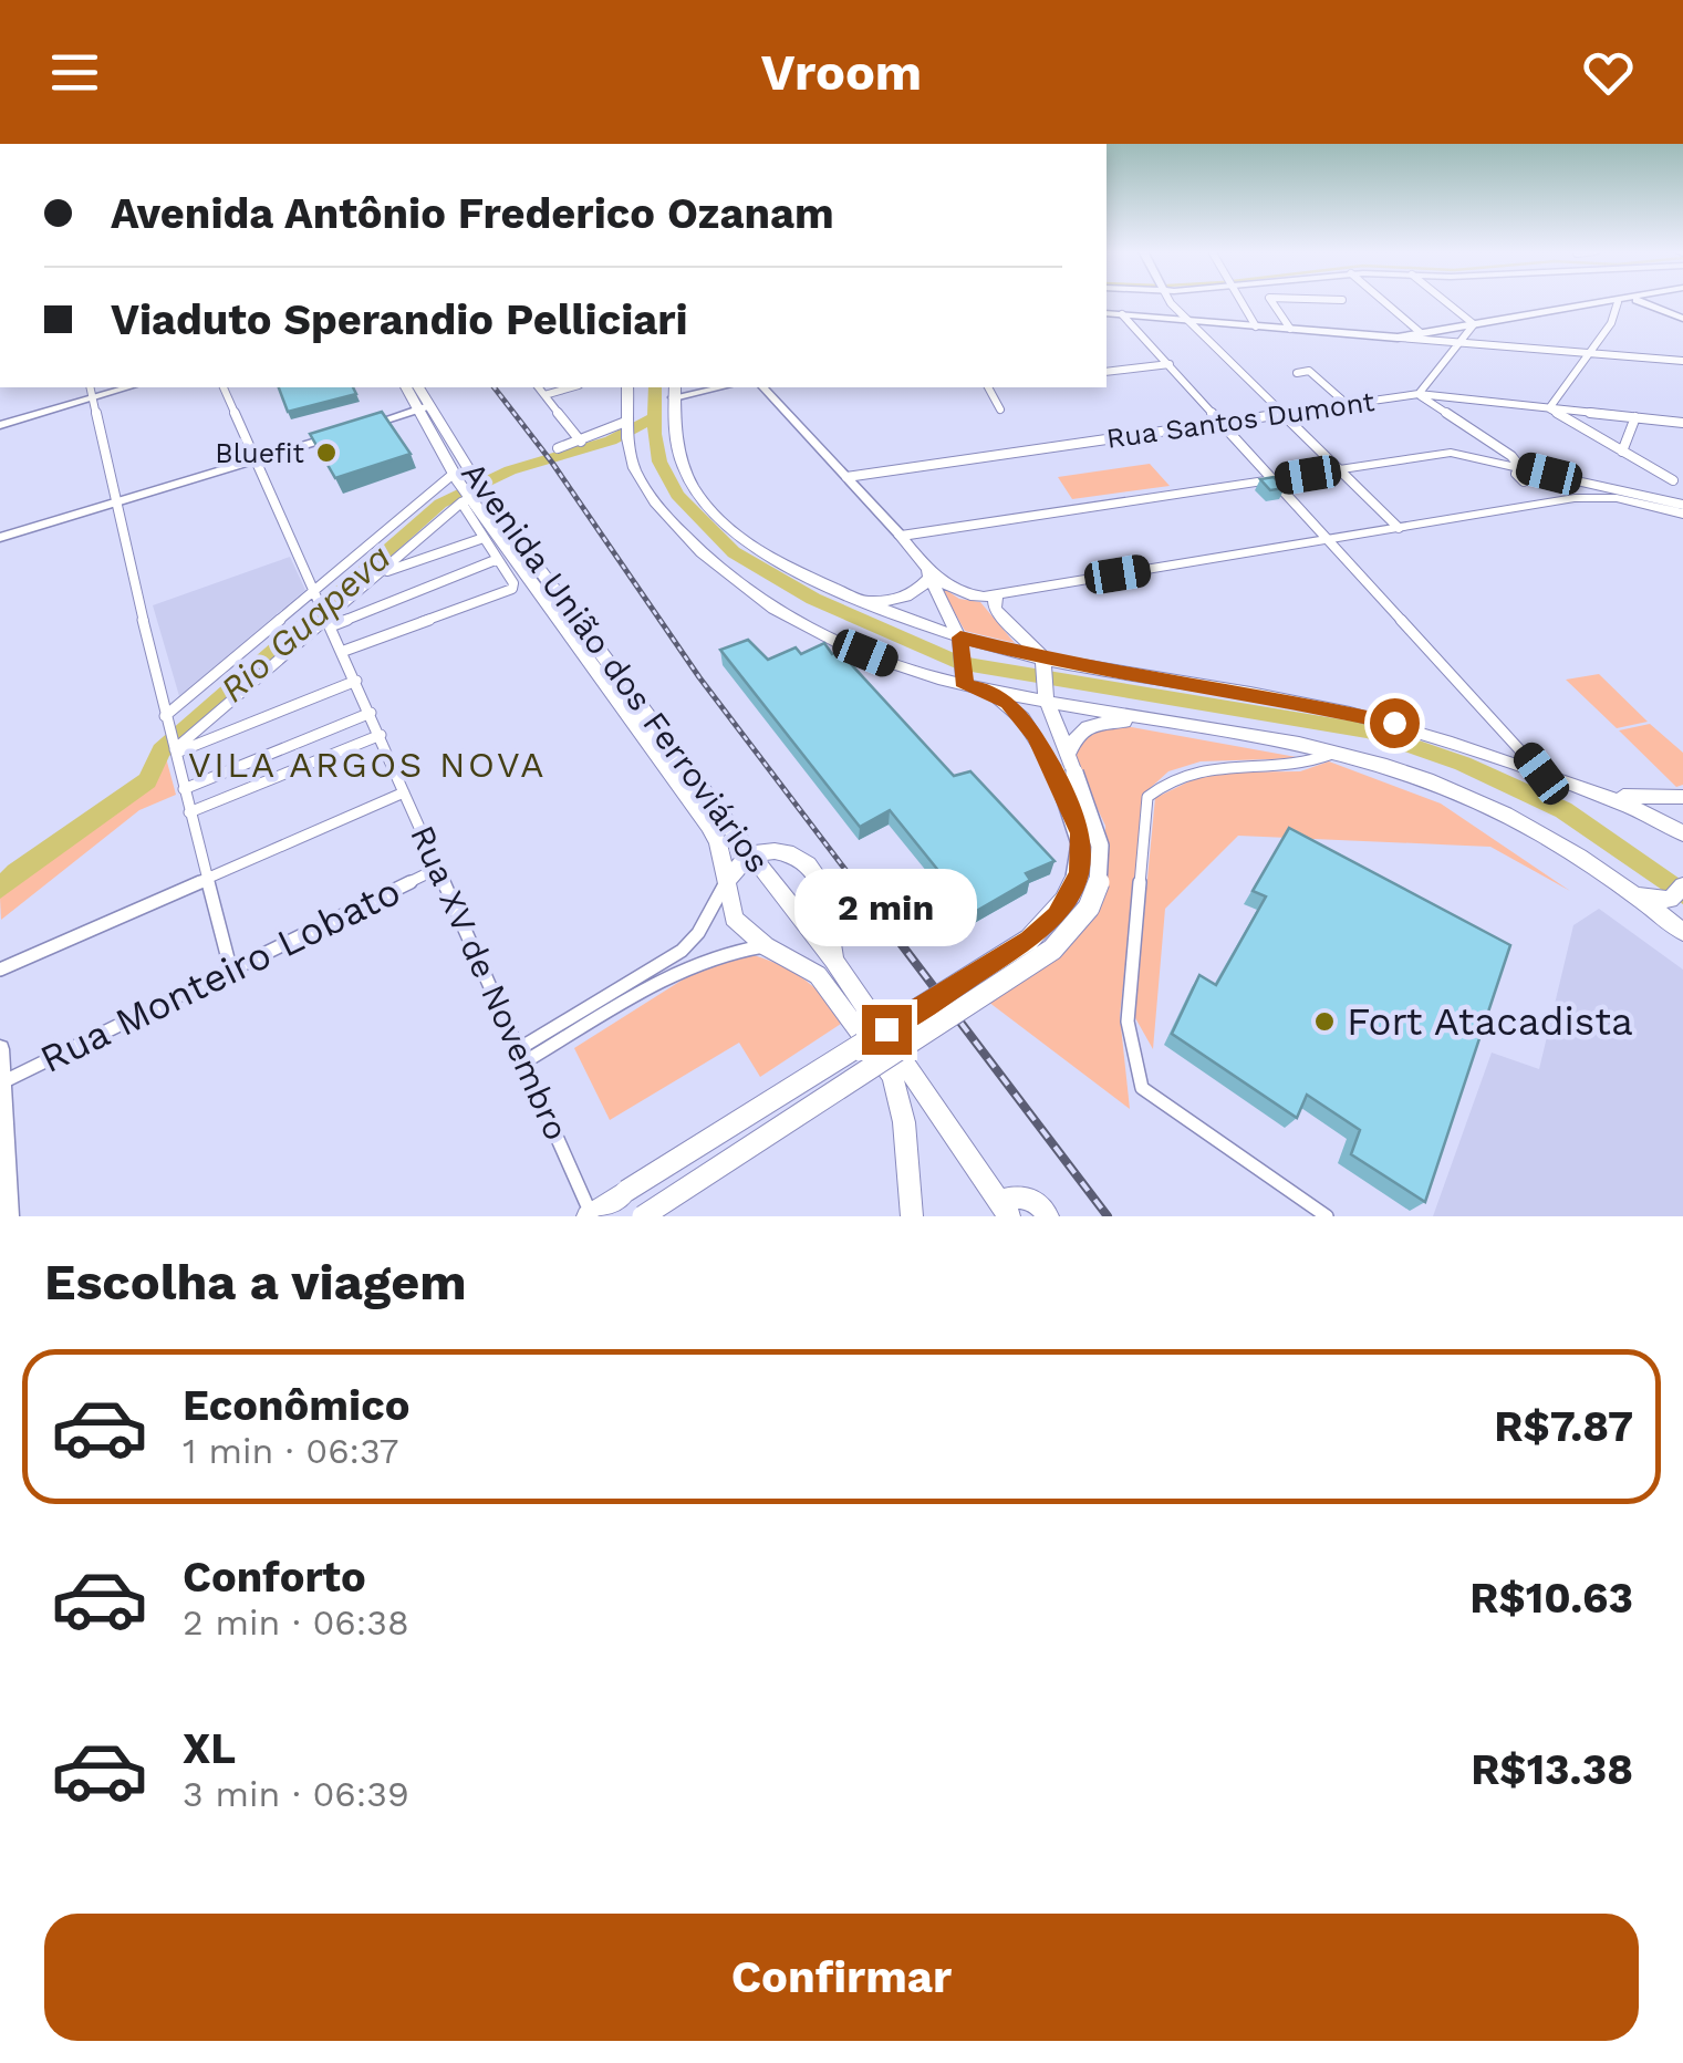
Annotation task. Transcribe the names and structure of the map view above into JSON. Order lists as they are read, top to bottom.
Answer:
{
  "streets": {
    "main road": ["Avenida União dos Ferroviários"],
    "street": ["Rua Santos Dumont", "Rua Monteiro Lobato", "Rua XV de Novembro"]
  },
  "crossings": [
    ["Rua Monteiro Lobato", "Rua XV de Novembro"]
  ],
  "districts": ["VILA ARGOS NOVA"],
  "water": ["Rio Guapeva"],
  "places": ["Bluefit", "Fort Atacadista"],
  "page": {
    "header": "Vroom",
    "banner": ["Avenida Antônio Frederico Ozanam", "Viaduto Sperandio Pelliciari"],
    "bubble": "2 min",
    "heading": "Escolha a viagem",
    "list": [
      {
        "name": "Econômico",
        "note": "1 min · 06:37",
        "value": "R$7.87"
      },
      {
        "name": "Conforto",
        "note": "2 min · 06:38",
        "value": "R$10.63"
      },
      {
        "name": "XL",
        "note": "3 min · 06:39",
        "value": "R$13.38"
      }
    ],
    "buttons": "Confirmar"
  }
}
